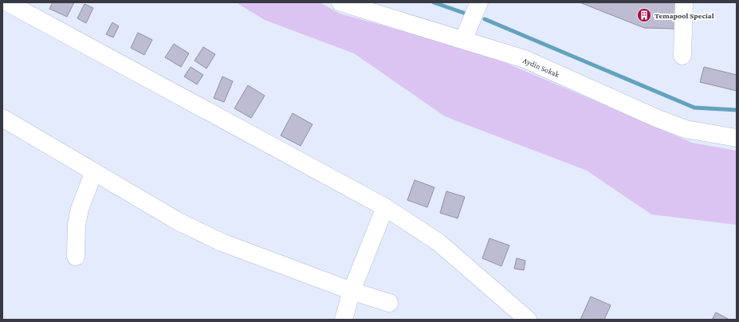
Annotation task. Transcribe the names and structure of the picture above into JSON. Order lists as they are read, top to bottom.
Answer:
{
  "streets": {
    "street": ["Aydin Sokak"]
  },
  "places": {
    "building": ["Temapool Special"]
  }
}
